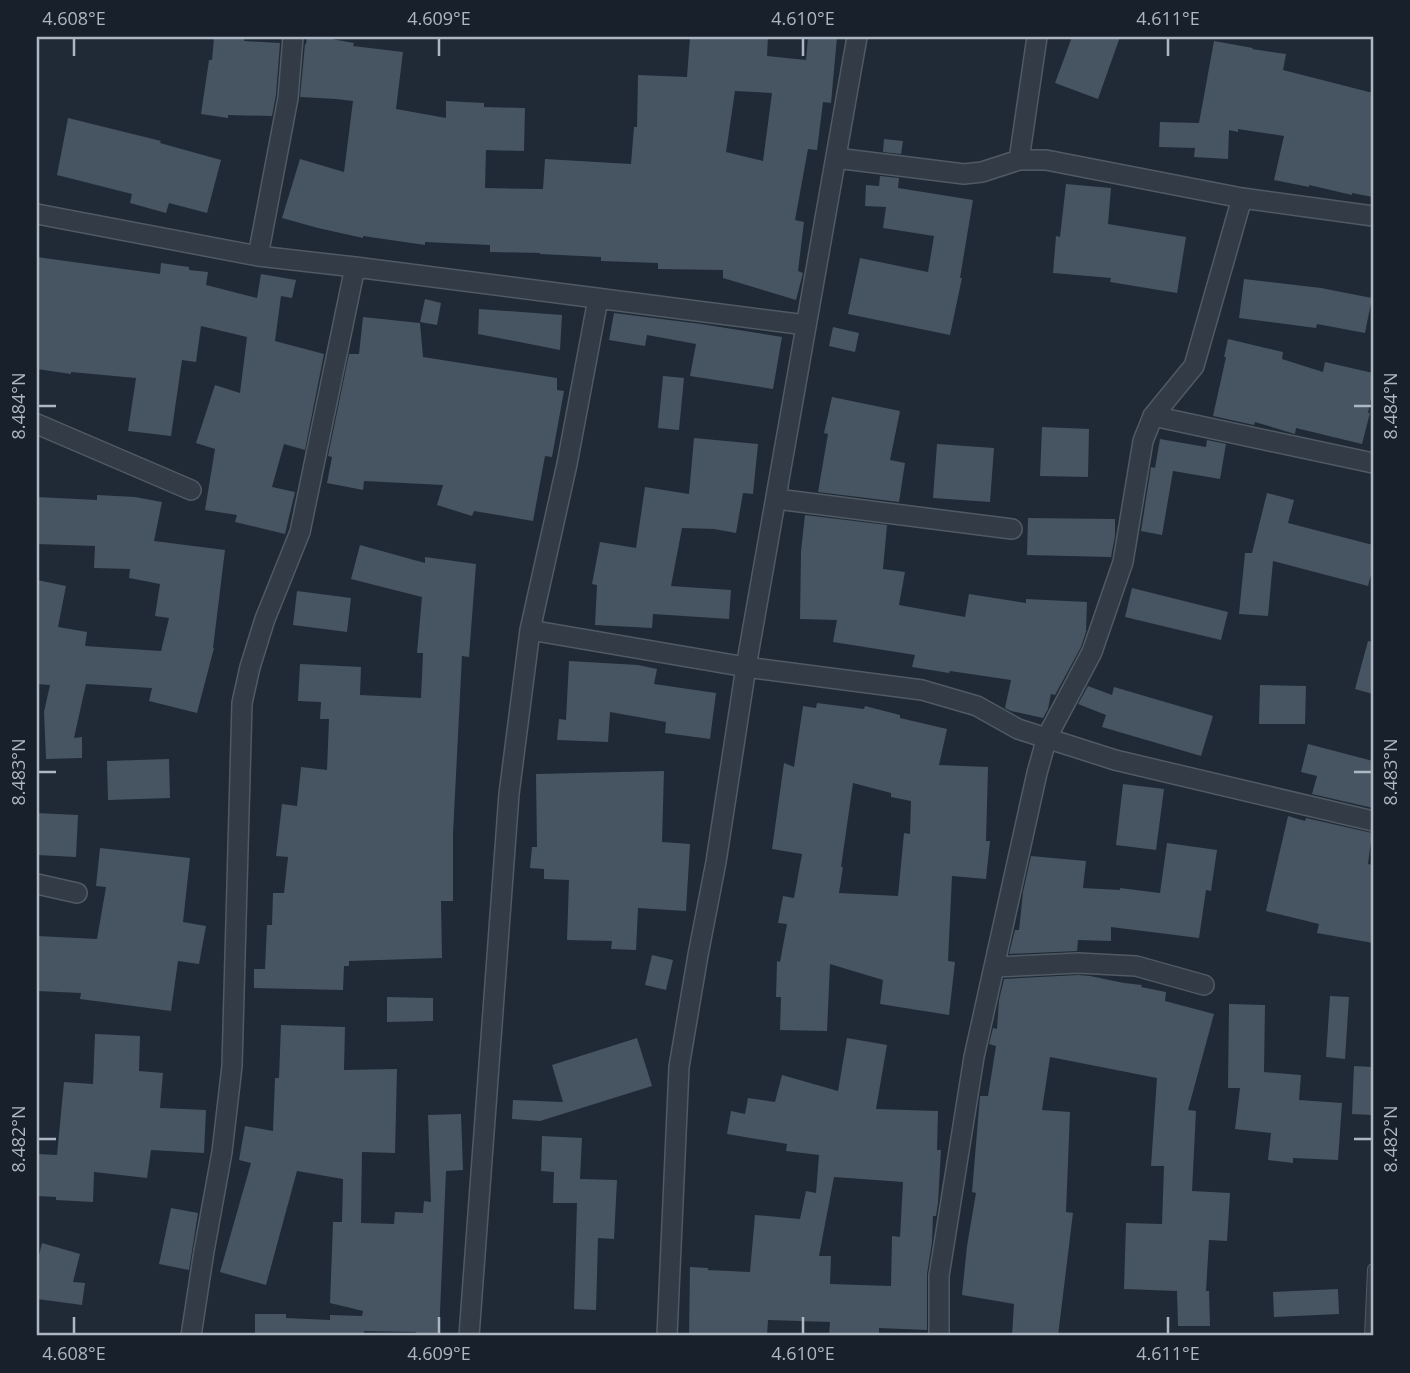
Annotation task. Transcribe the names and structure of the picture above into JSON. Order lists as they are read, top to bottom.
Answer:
{
  "coordinates": [
    "4.608°E",
    "4.609°E",
    "4.610°E",
    "4.611°E",
    "8.484°N",
    "8.483°N",
    "8.482°N"
  ]
}
